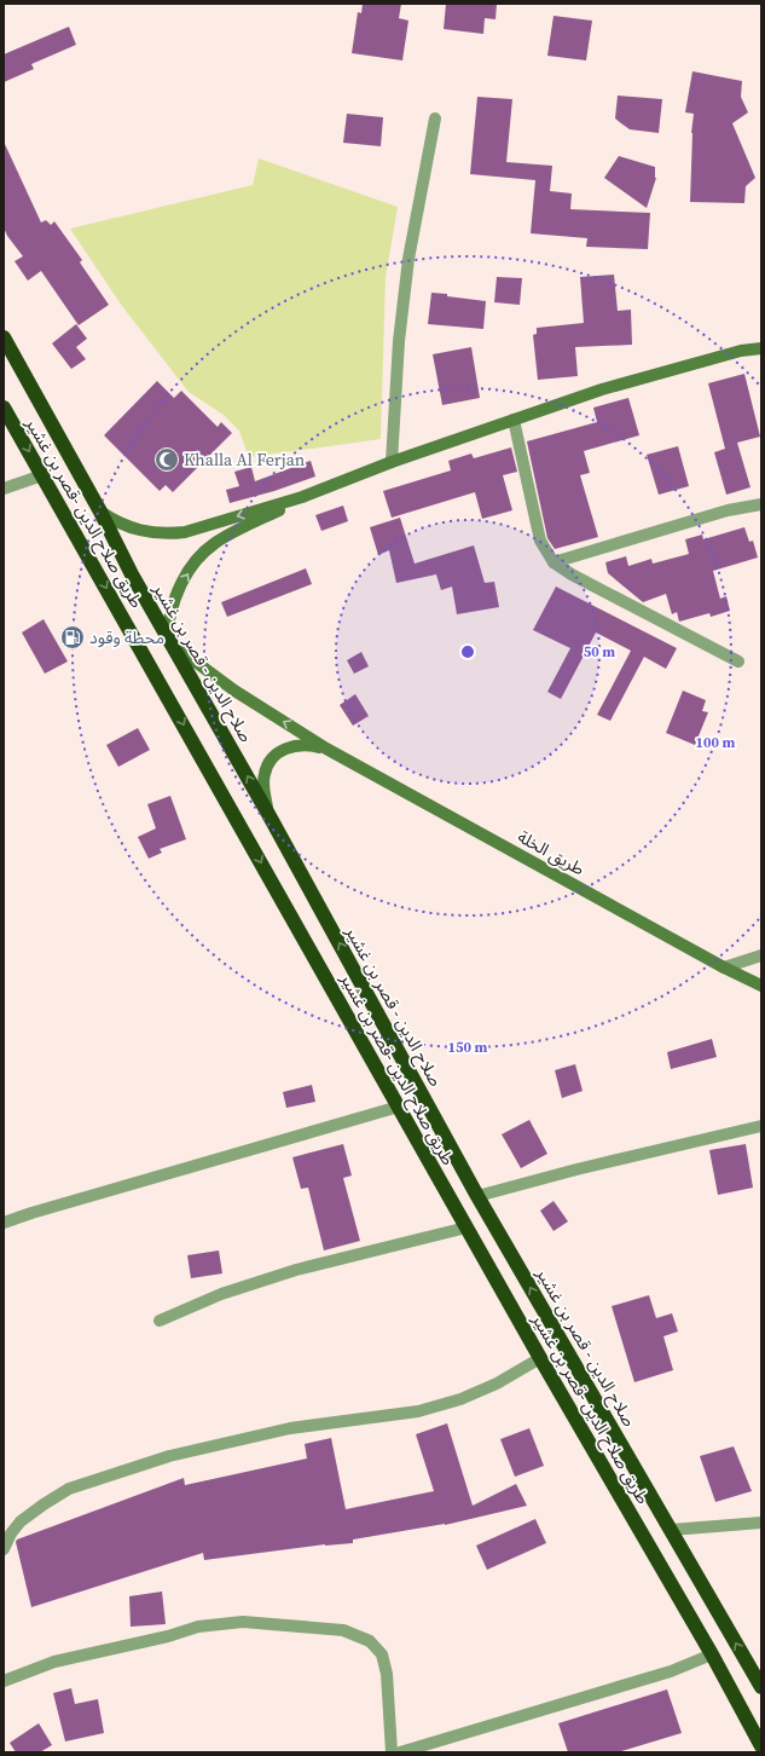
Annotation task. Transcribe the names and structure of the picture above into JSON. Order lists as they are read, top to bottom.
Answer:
{
  "streets": {
    "highway": ["طريق صلاح الدين -قصر بن غشير", "صلاح الدين - قصر بن غشير"],
    "street": ["طريق الخلة"]
  },
  "crossings": [
    ["صلاح الدين - قصر بن غشير", "طريق الخلة"]
  ],
  "one_way": ["طريق صلاح الدين -قصر بن غشير", "صلاح الدين - قصر بن غشير"],
  "places": {
    "mosque": ["Khalla Al Ferjan"],
    "fuel station": ["محطة وقود"]
  },
  "rings": ["50 m", "100 m", "150 m"]
}
